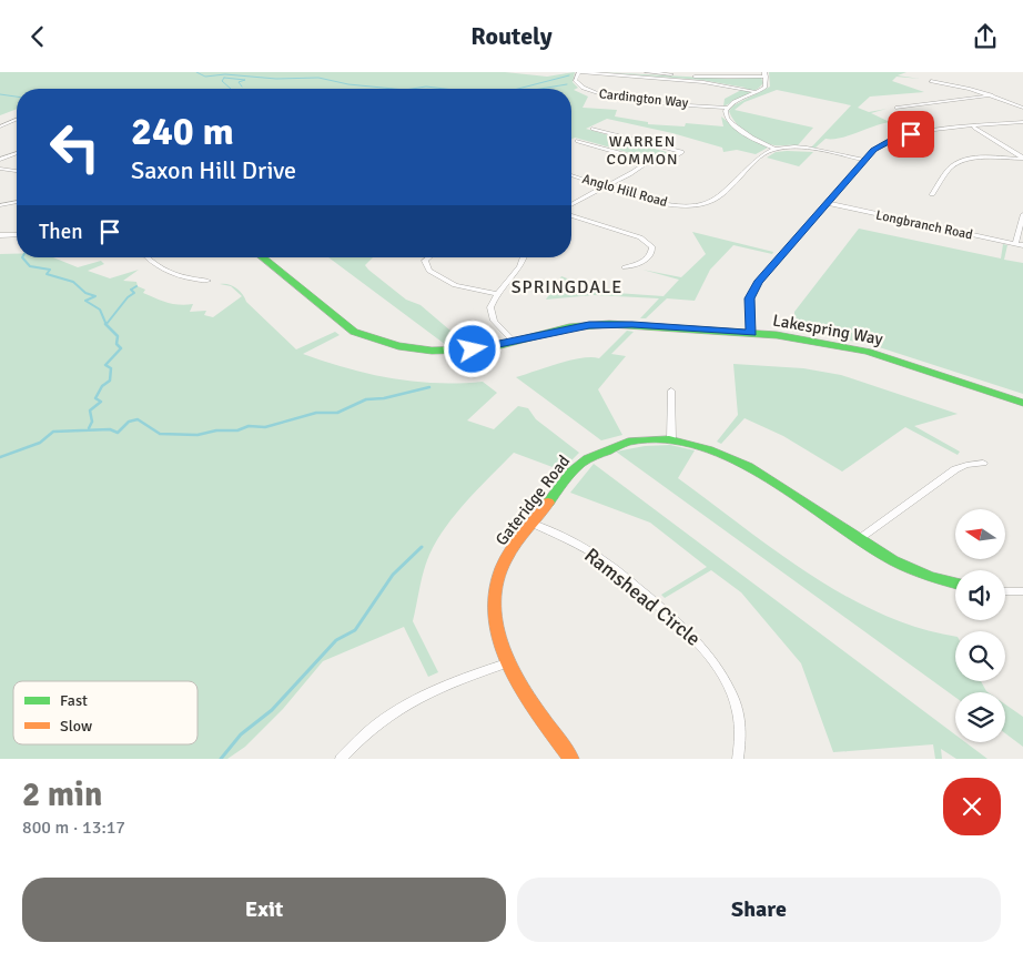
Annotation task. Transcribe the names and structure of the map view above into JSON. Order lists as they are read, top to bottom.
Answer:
{
  "streets": {
    "street": [
      "Cardington Way",
      "Anglo Hill Road",
      "Longbranch Road",
      "Lakespring Way",
      "Gateridge Road",
      "Ramshead Circle"
    ]
  },
  "crossings": [
    ["Gateridge Road", "Ramshead Circle"]
  ],
  "districts": ["WARREN COMMON", "SPRINGDALE"],
  "legend": ["Fast", "Slow"],
  "north": "left",
  "page": {
    "header": "Routely",
    "turn": ["240 m", "Saxon Hill Drive"],
    "then": "Then",
    "heading": ["2 min", "800 m · 13:17"],
    "buttons": ["Exit", "Share"]
  }
}
